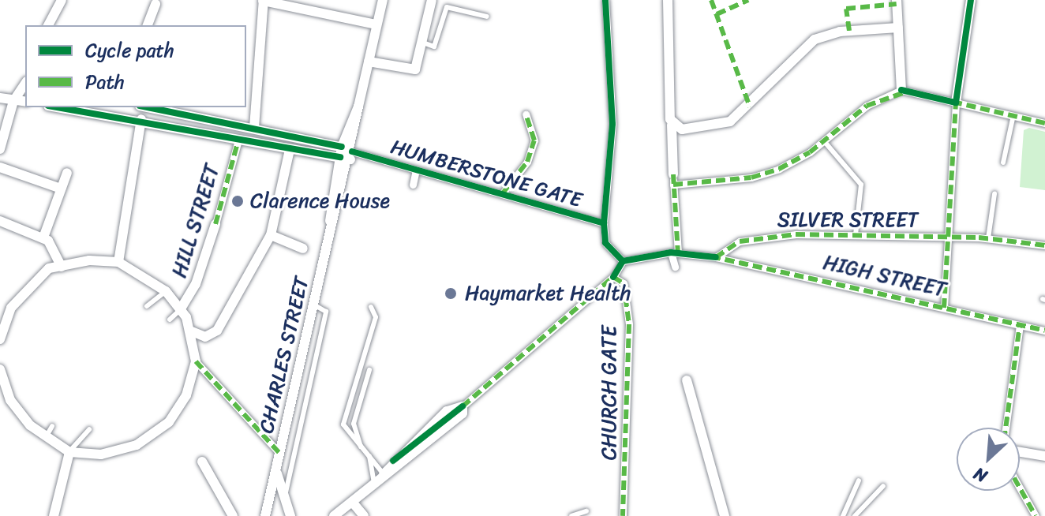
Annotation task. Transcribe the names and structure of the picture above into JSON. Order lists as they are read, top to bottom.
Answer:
{
  "streets": {
    "street": [
      "HUMBERSTONE GATE",
      "SILVER STREET",
      "HILL STREET",
      "HIGH STREET",
      "CHARLES STREET",
      "CHURCH GATE"
    ]
  },
  "crossings": [
    ["HUMBERSTONE GATE", "HILL STREET"],
    ["HUMBERSTONE GATE", "HIGH STREET"],
    ["HUMBERSTONE GATE", "CHARLES STREET"],
    ["SILVER STREET", "HIGH STREET"]
  ],
  "places": ["Clarence House", "Haymarket Health"],
  "legend": ["Cycle path", "Path"],
  "north": "bottom left"
}
